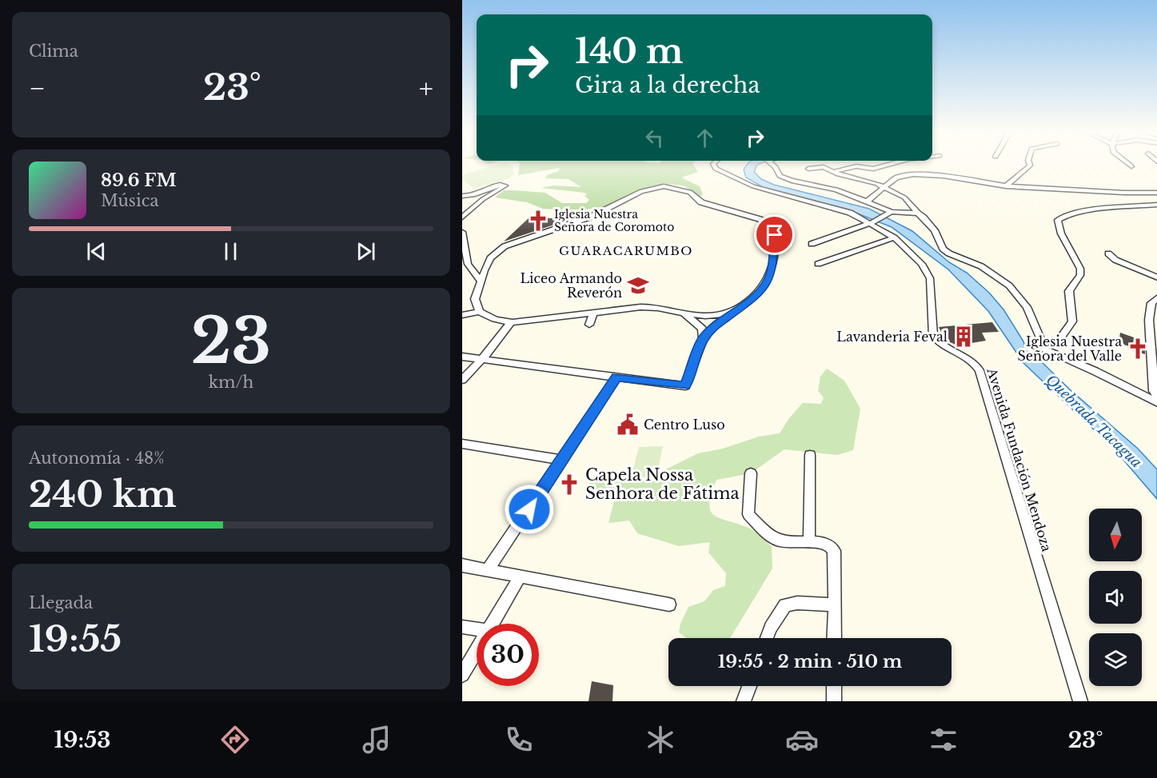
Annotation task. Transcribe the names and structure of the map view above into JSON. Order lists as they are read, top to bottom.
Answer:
{
  "streets": {
    "street": ["Avenida Fundación Mendoza"]
  },
  "districts": ["GUARACARUMBO"],
  "water": ["Quebrada Tacagua"],
  "places": {
    "church": ["Iglesia Nuestra Señora de Coromoto", "Iglesia Nuestra Señora del Valle", "Capela Nossa Senhora de Fátima"],
    "school or university": ["Liceo Armando Reverón"],
    "building": ["Lavanderia Feval"],
    "public building": ["Centro Luso"]
  },
  "north": "bottom",
  "page": {
    "tile": [
      "Clima",
      ["23", "km/h"],
      ["Autonomía · 48%", "240 km"],
      ["Llegada", "19:55"]
    ],
    "turn": ["140 m", "Gira a la derecha"],
    "heat": ["−", "23°", "+"],
    "song": ["89.6 FM", "Música"],
    "limit": "30",
    "trip": "19:55 · 2 min · 510 m",
    "tabs": ["19:53", "23°"]
  }
}
